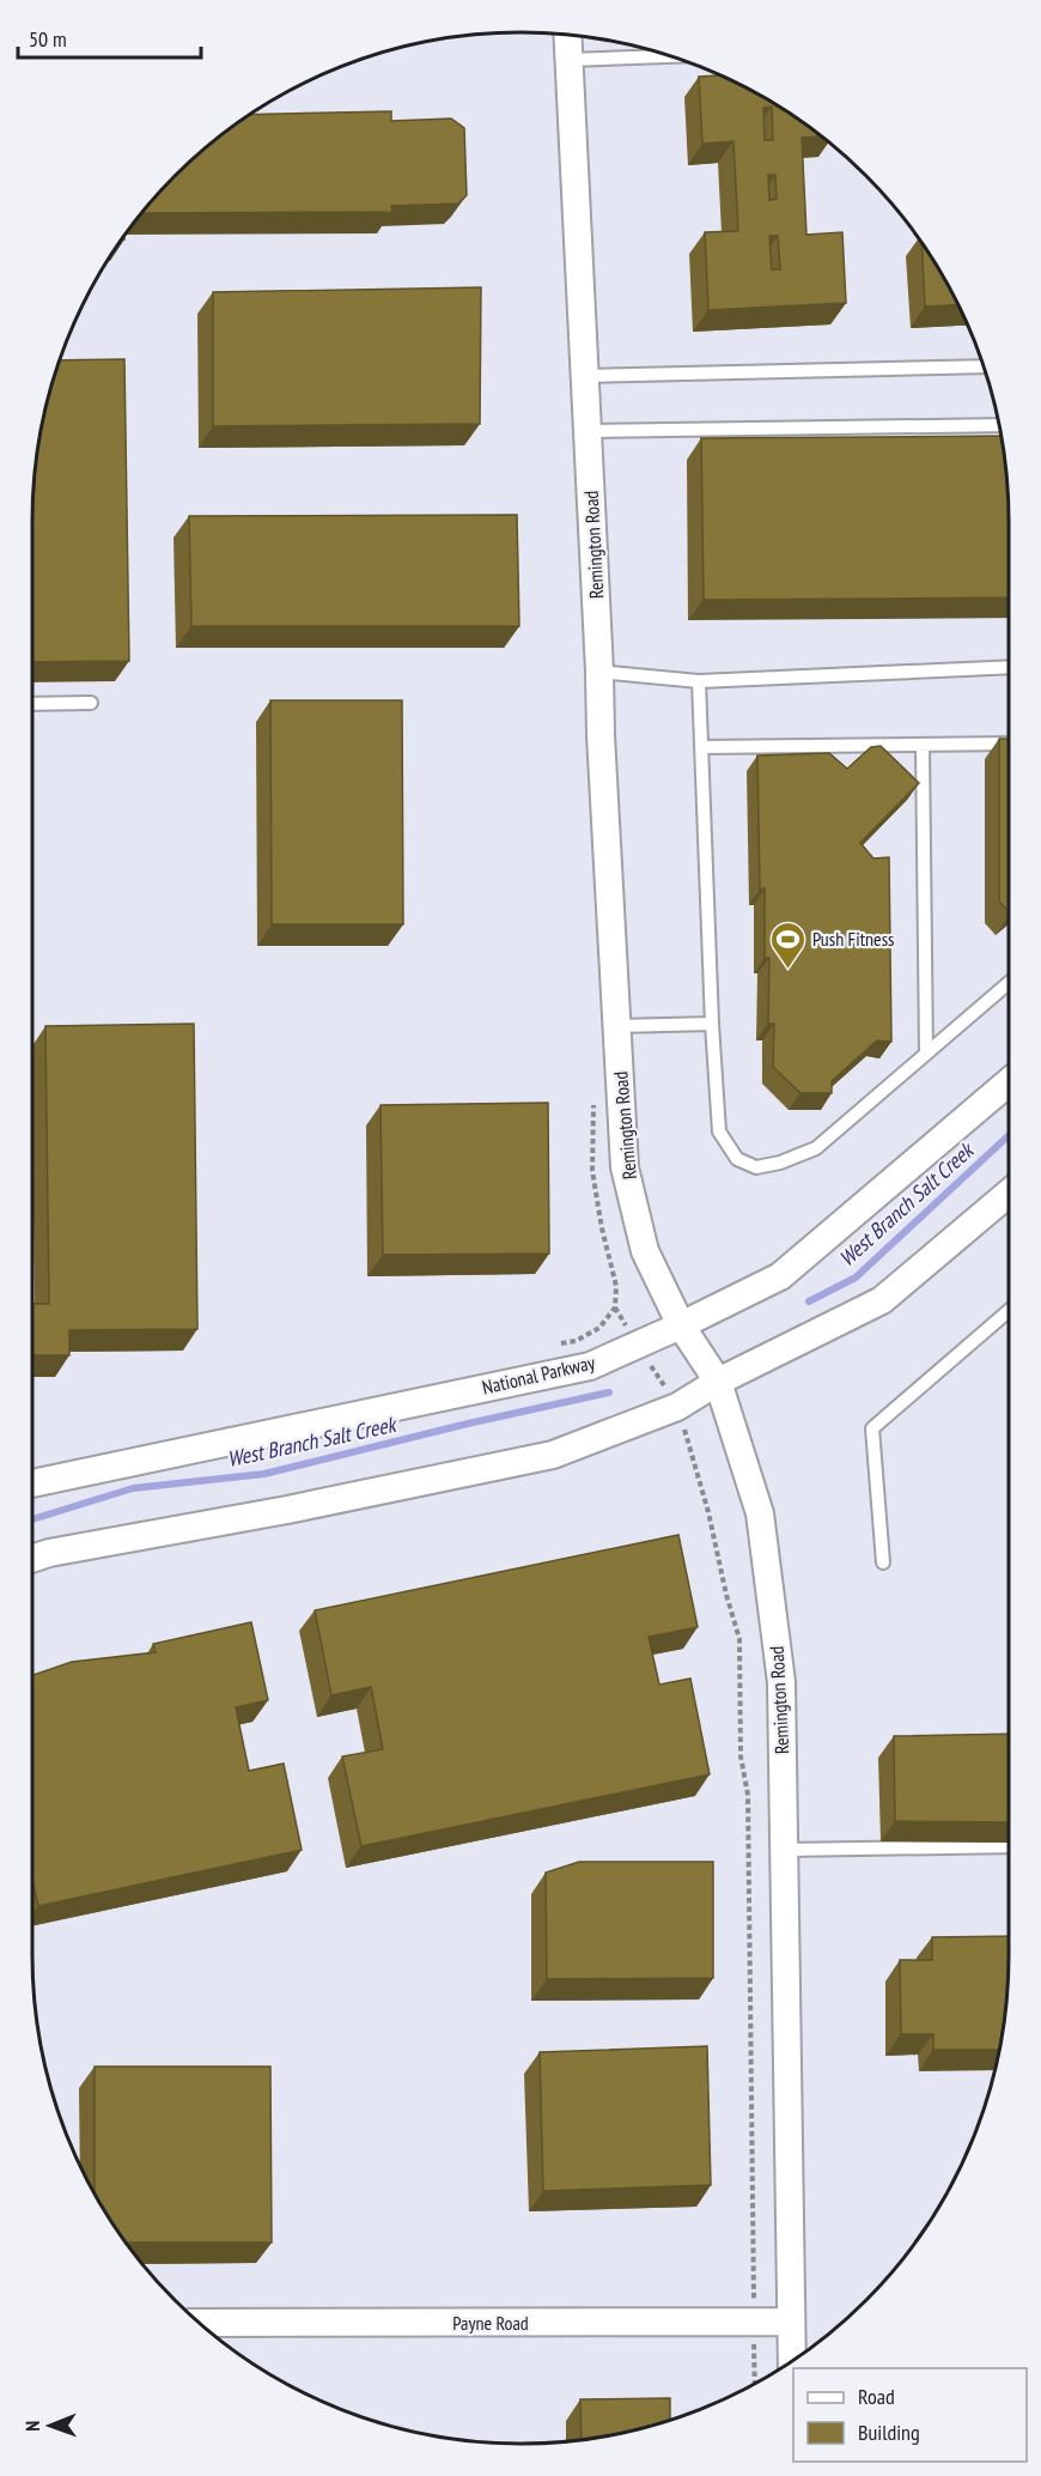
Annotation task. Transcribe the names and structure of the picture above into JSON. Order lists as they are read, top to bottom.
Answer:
{
  "streets": {
    "street": ["Remington Road", "National Parkway", "Payne Road"]
  },
  "crossings": [
    ["Remington Road", "National Parkway"],
    ["Remington Road", "Payne Road"]
  ],
  "water": ["West Branch Salt Creek"],
  "places": {
    "sports": ["Push Fitness"]
  },
  "legend": ["Road", "Building"],
  "scale_bar": "50 m",
  "north": "left"
}
